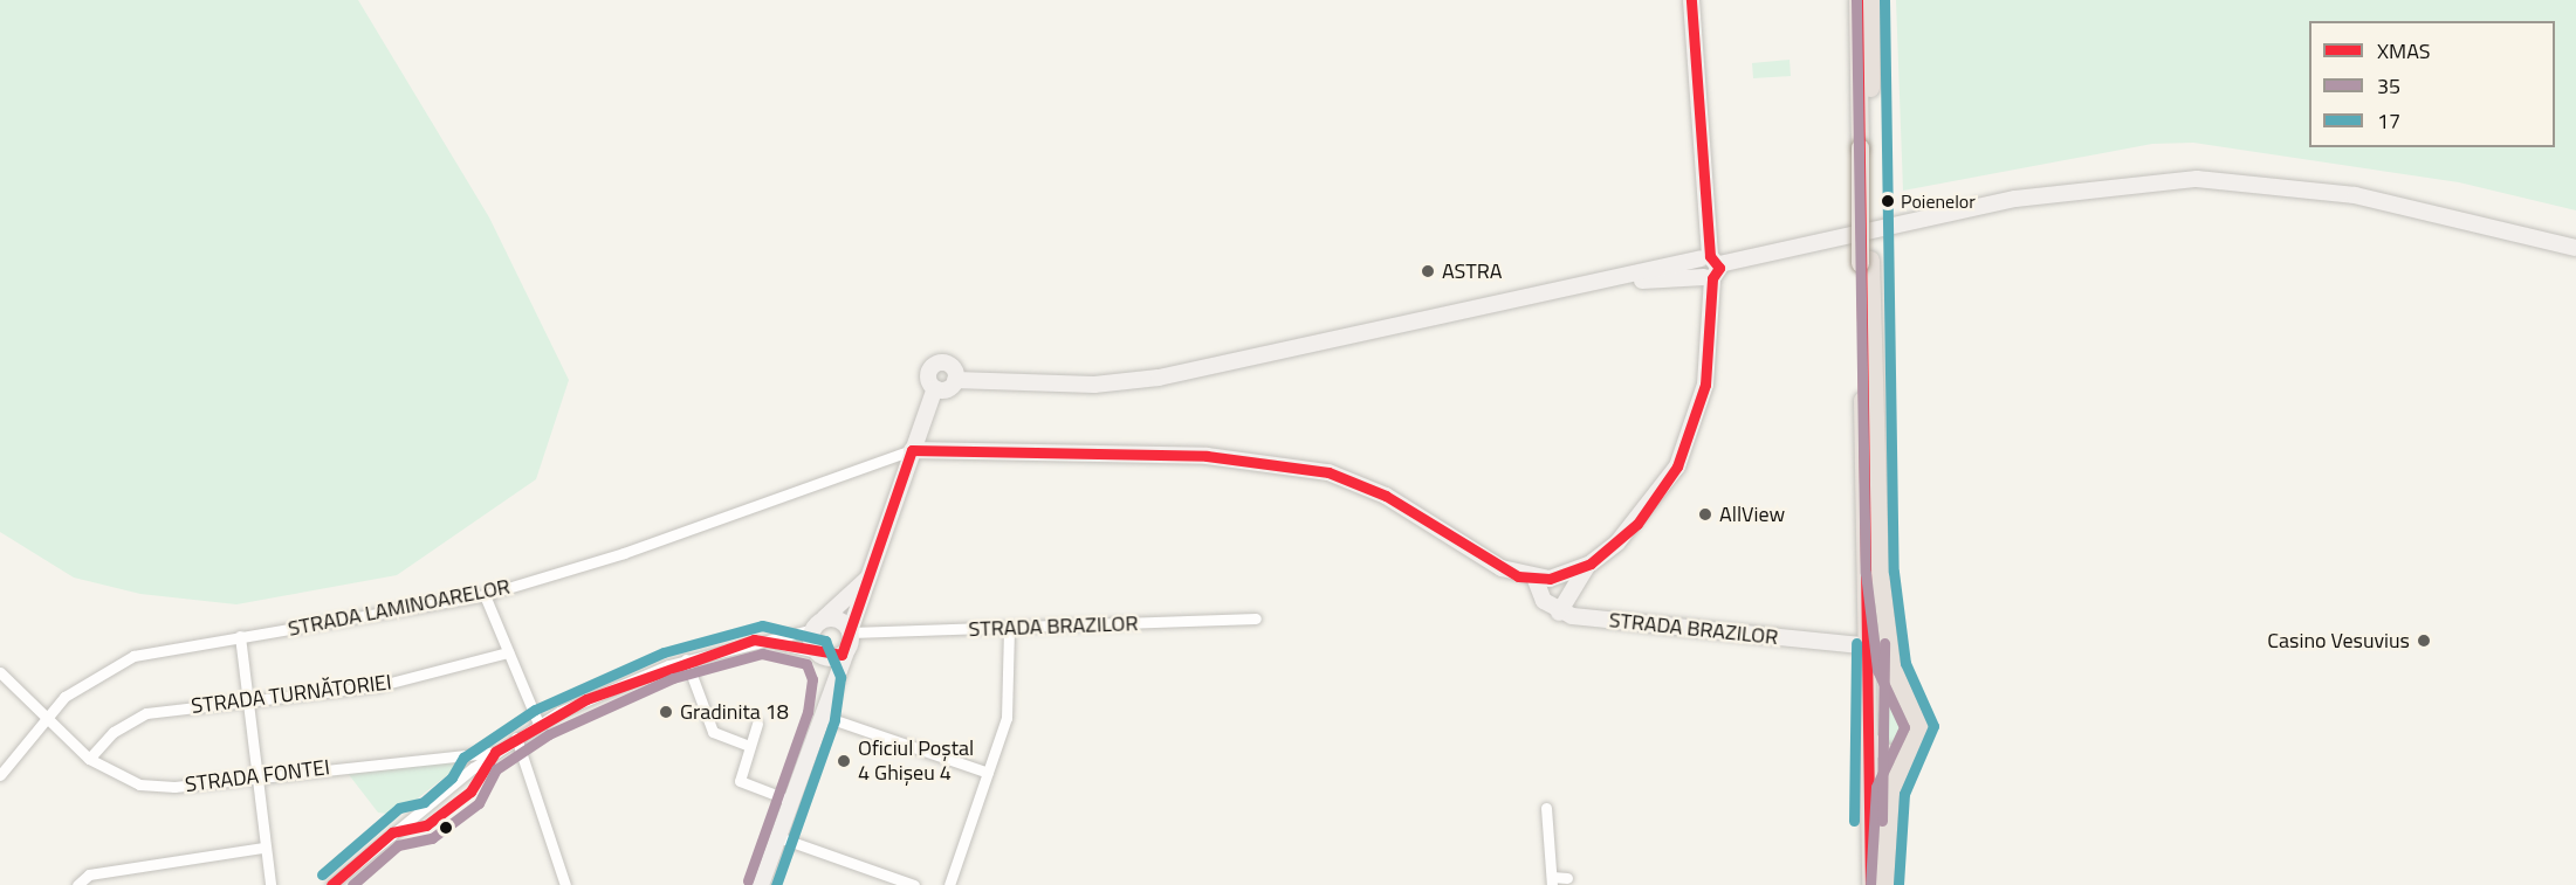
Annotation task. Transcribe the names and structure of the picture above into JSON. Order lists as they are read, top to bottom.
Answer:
{
  "streets": {
    "street": [
      "STRADA LAMINOARELOR",
      "STRADA BRAZILOR",
      "STRADA TURNĂTORIEI",
      "STRADA FONTEI"
    ]
  },
  "crossings": [
    ["STRADA LAMINOARELOR", "STRADA FONTEI"],
    ["STRADA TURNĂTORIEI", "STRADA FONTEI"]
  ],
  "places": [
    "Poienelor",
    "ASTRA",
    "AllView",
    "Casino Vesuvius",
    "Gradinita 18",
    "Oficiul Poștal 4 Ghișeu 4"
  ],
  "lines": ["transit line XMAS", "transit line 35", "transit line 17"],
  "legend": ["XMAS", "35", "17"]
}
